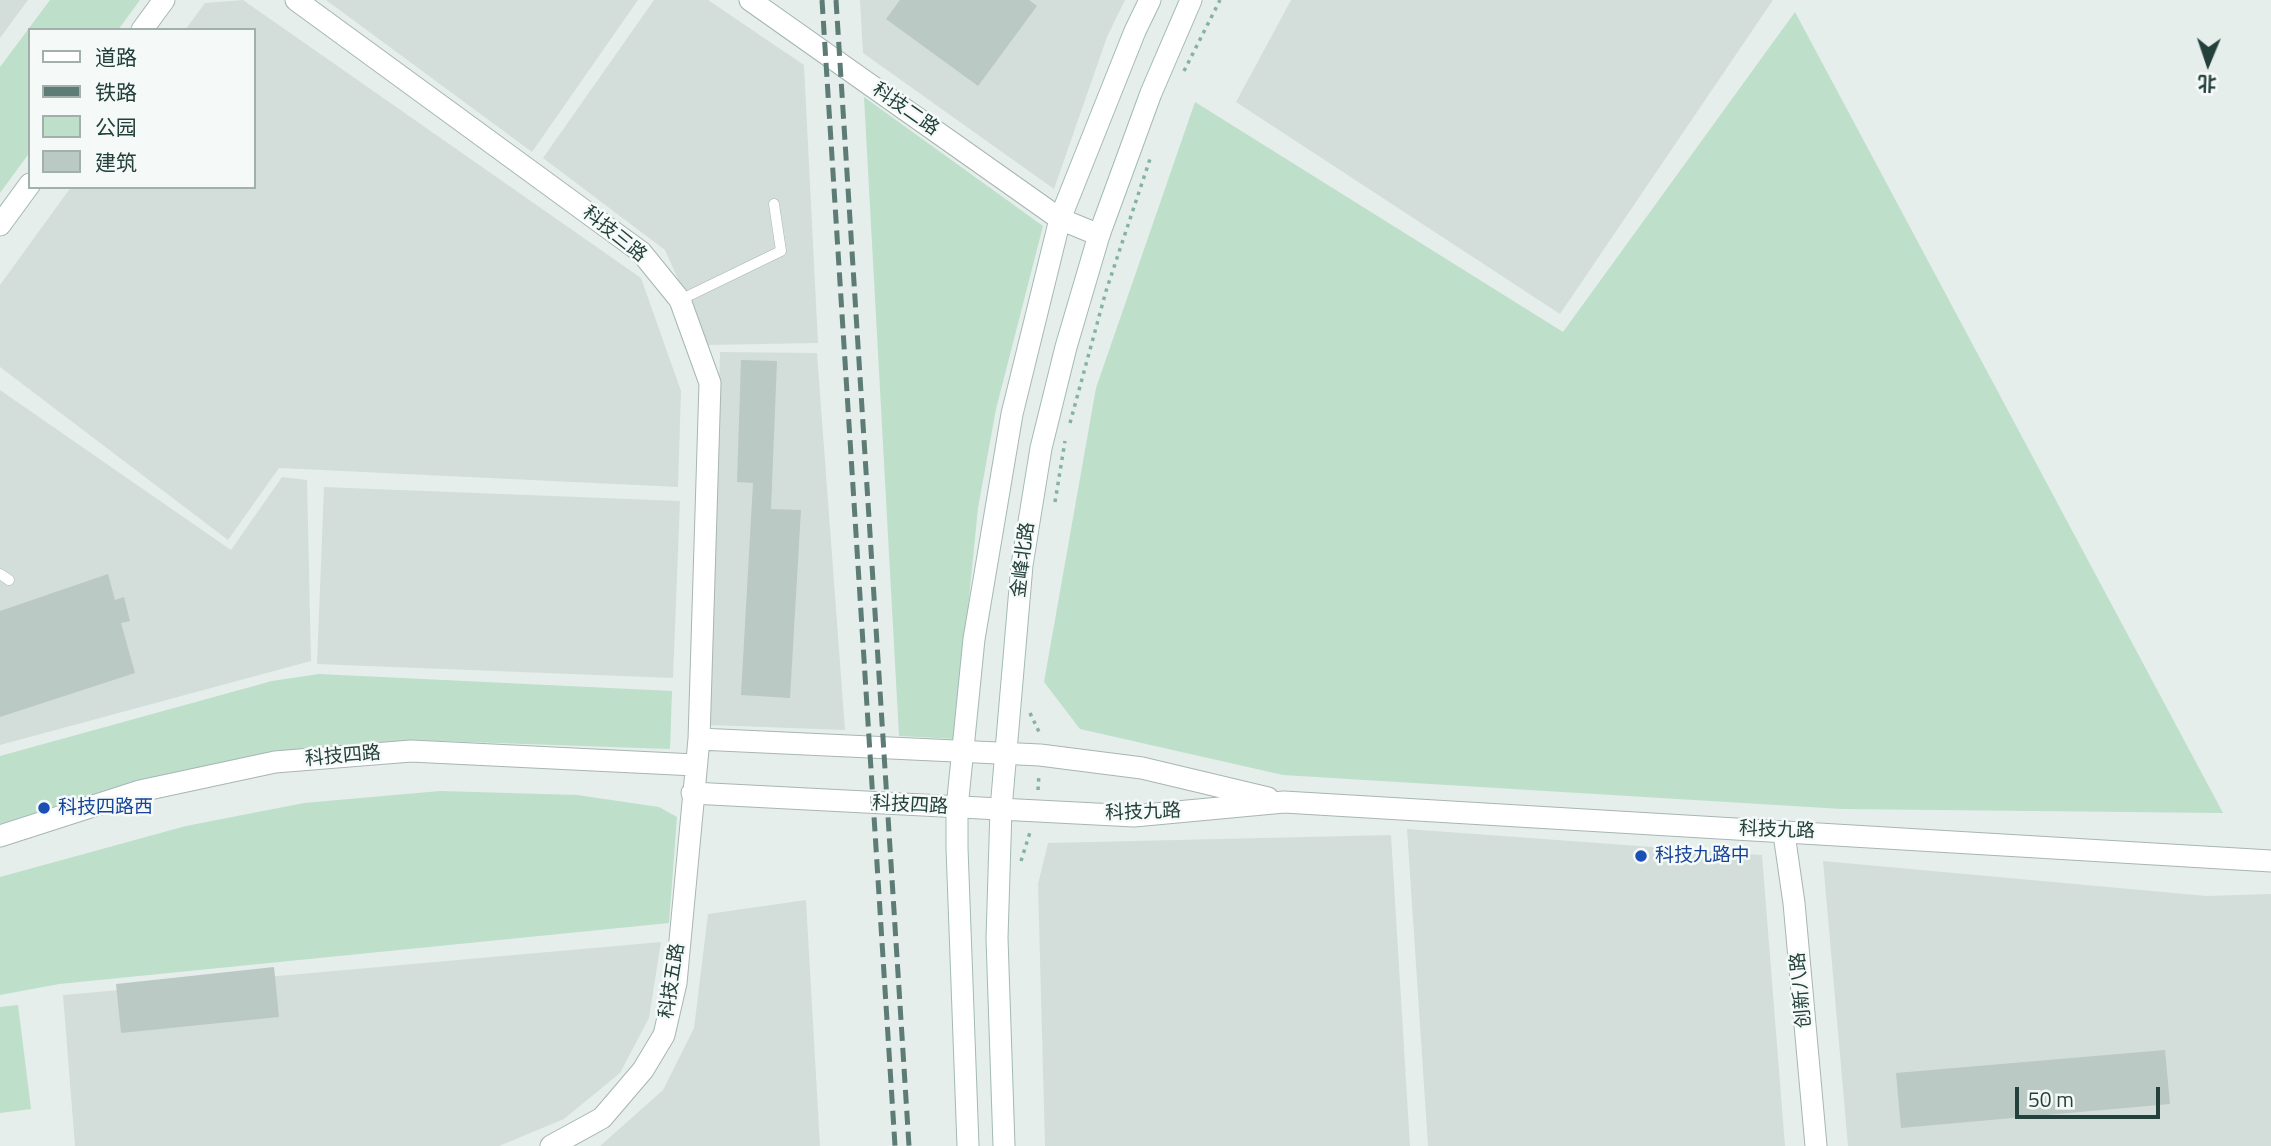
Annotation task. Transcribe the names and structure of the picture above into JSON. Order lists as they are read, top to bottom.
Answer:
{
  "streets": {
    "street": [
      "科技二路",
      "科技三路",
      "金峰北路",
      "科技四路",
      "科技九路",
      "科技五路",
      "创新八路"
    ]
  },
  "crossings": [
    ["科技二路", "金峰北路"],
    ["科技三路", "科技四路"],
    ["科技三路", "科技五路"],
    ["金峰北路", "科技四路"],
    ["金峰北路", "科技九路"],
    ["科技四路", "科技九路"],
    ["科技四路", "科技五路"],
    ["科技九路", "创新八路"]
  ],
  "places": ["科技四路西", "科技九路中"],
  "legend": [
    "道路",
    "铁路",
    "公园",
    "建筑"
  ],
  "scale_bar": "50 m",
  "north": "bottom"
}
